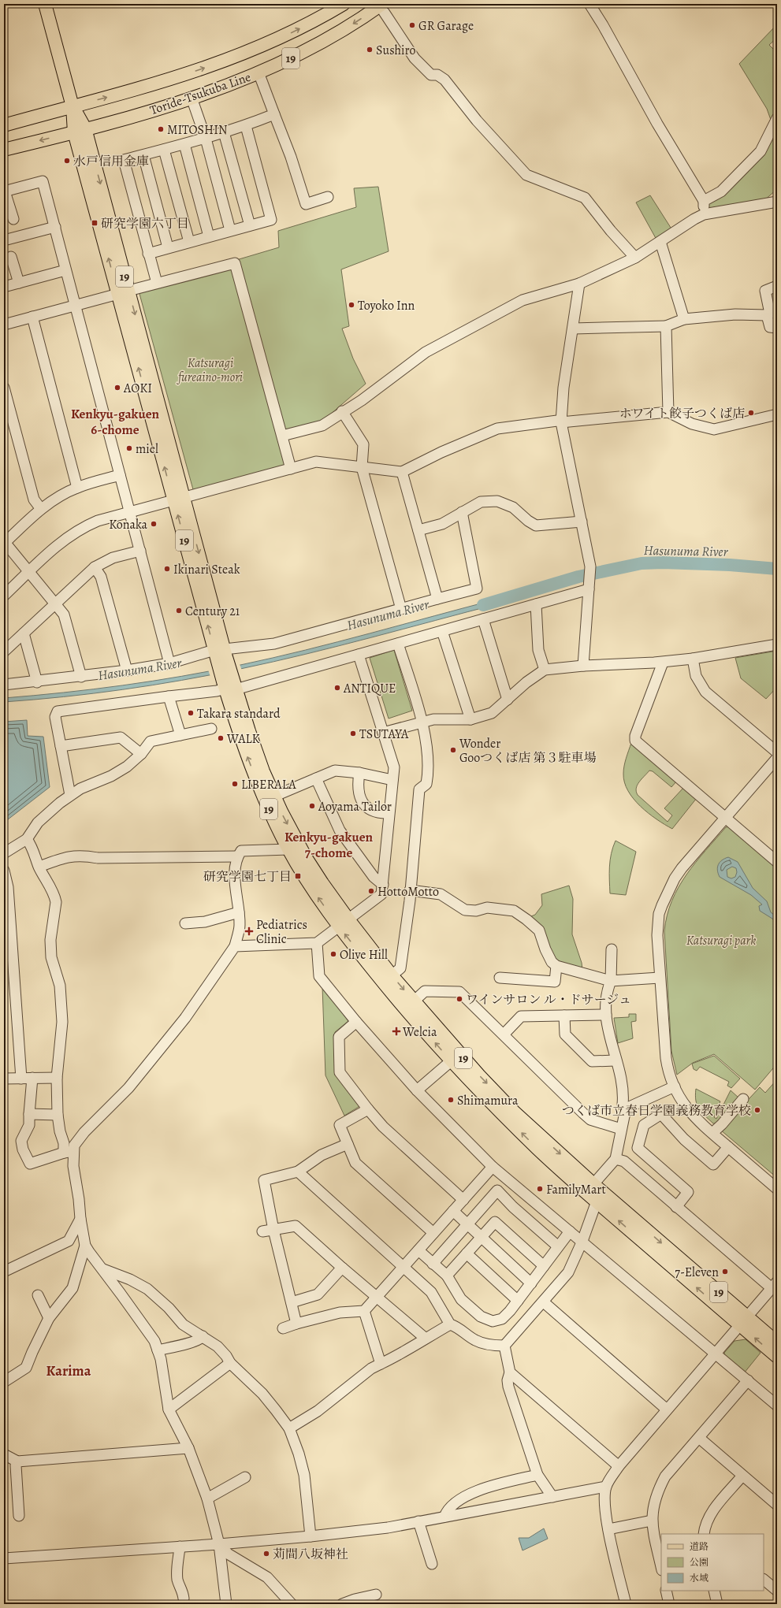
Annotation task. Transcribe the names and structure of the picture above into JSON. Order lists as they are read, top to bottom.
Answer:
{
  "streets": {
    "main road": ["19", "Toride-Tsukuba Line"]
  },
  "crossings": [
    ["19", "Toride-Tsukuba Line"]
  ],
  "districts": ["Kenkyu-gakuen 6-chome", "Kenkyu-gakuen 7-chome", "Karima"],
  "water": ["Hasunuma River"],
  "parks": ["Katsuragi fureaino-mori", "Katsuragi park"],
  "places": {
    "other": [
      "GR Garage",
      "Sushiro",
      "MITOSHIN",
      "水戸信用金庫",
      "Toyoko Inn",
      "AOKI",
      "ホワイト餃子つくば店",
      "miel",
      "Konaka",
      "Ikinari Steak",
      "Century 21",
      "ANTIQUE",
      "Takara standard",
      "TSUTAYA",
      "WALK",
      "Wonder Gooつくば店 第３駐車場",
      "LIBERALA",
      "Aoyama Tailor",
      "HottoMotto",
      "Olive Hill",
      "ワインサロン ル・ドサージュ",
      "Shimamura",
      "つくば市立春日学園義務教育学校",
      "FamilyMart",
      "7-Eleven",
      "苅間八坂神社"
    ],
    "transit": ["研究学園六丁目", "研究学園七丁目"],
    "health": ["Pediatrics Clinic", "Welcia"]
  },
  "legend": ["道路", "公園", "水域"]
}
